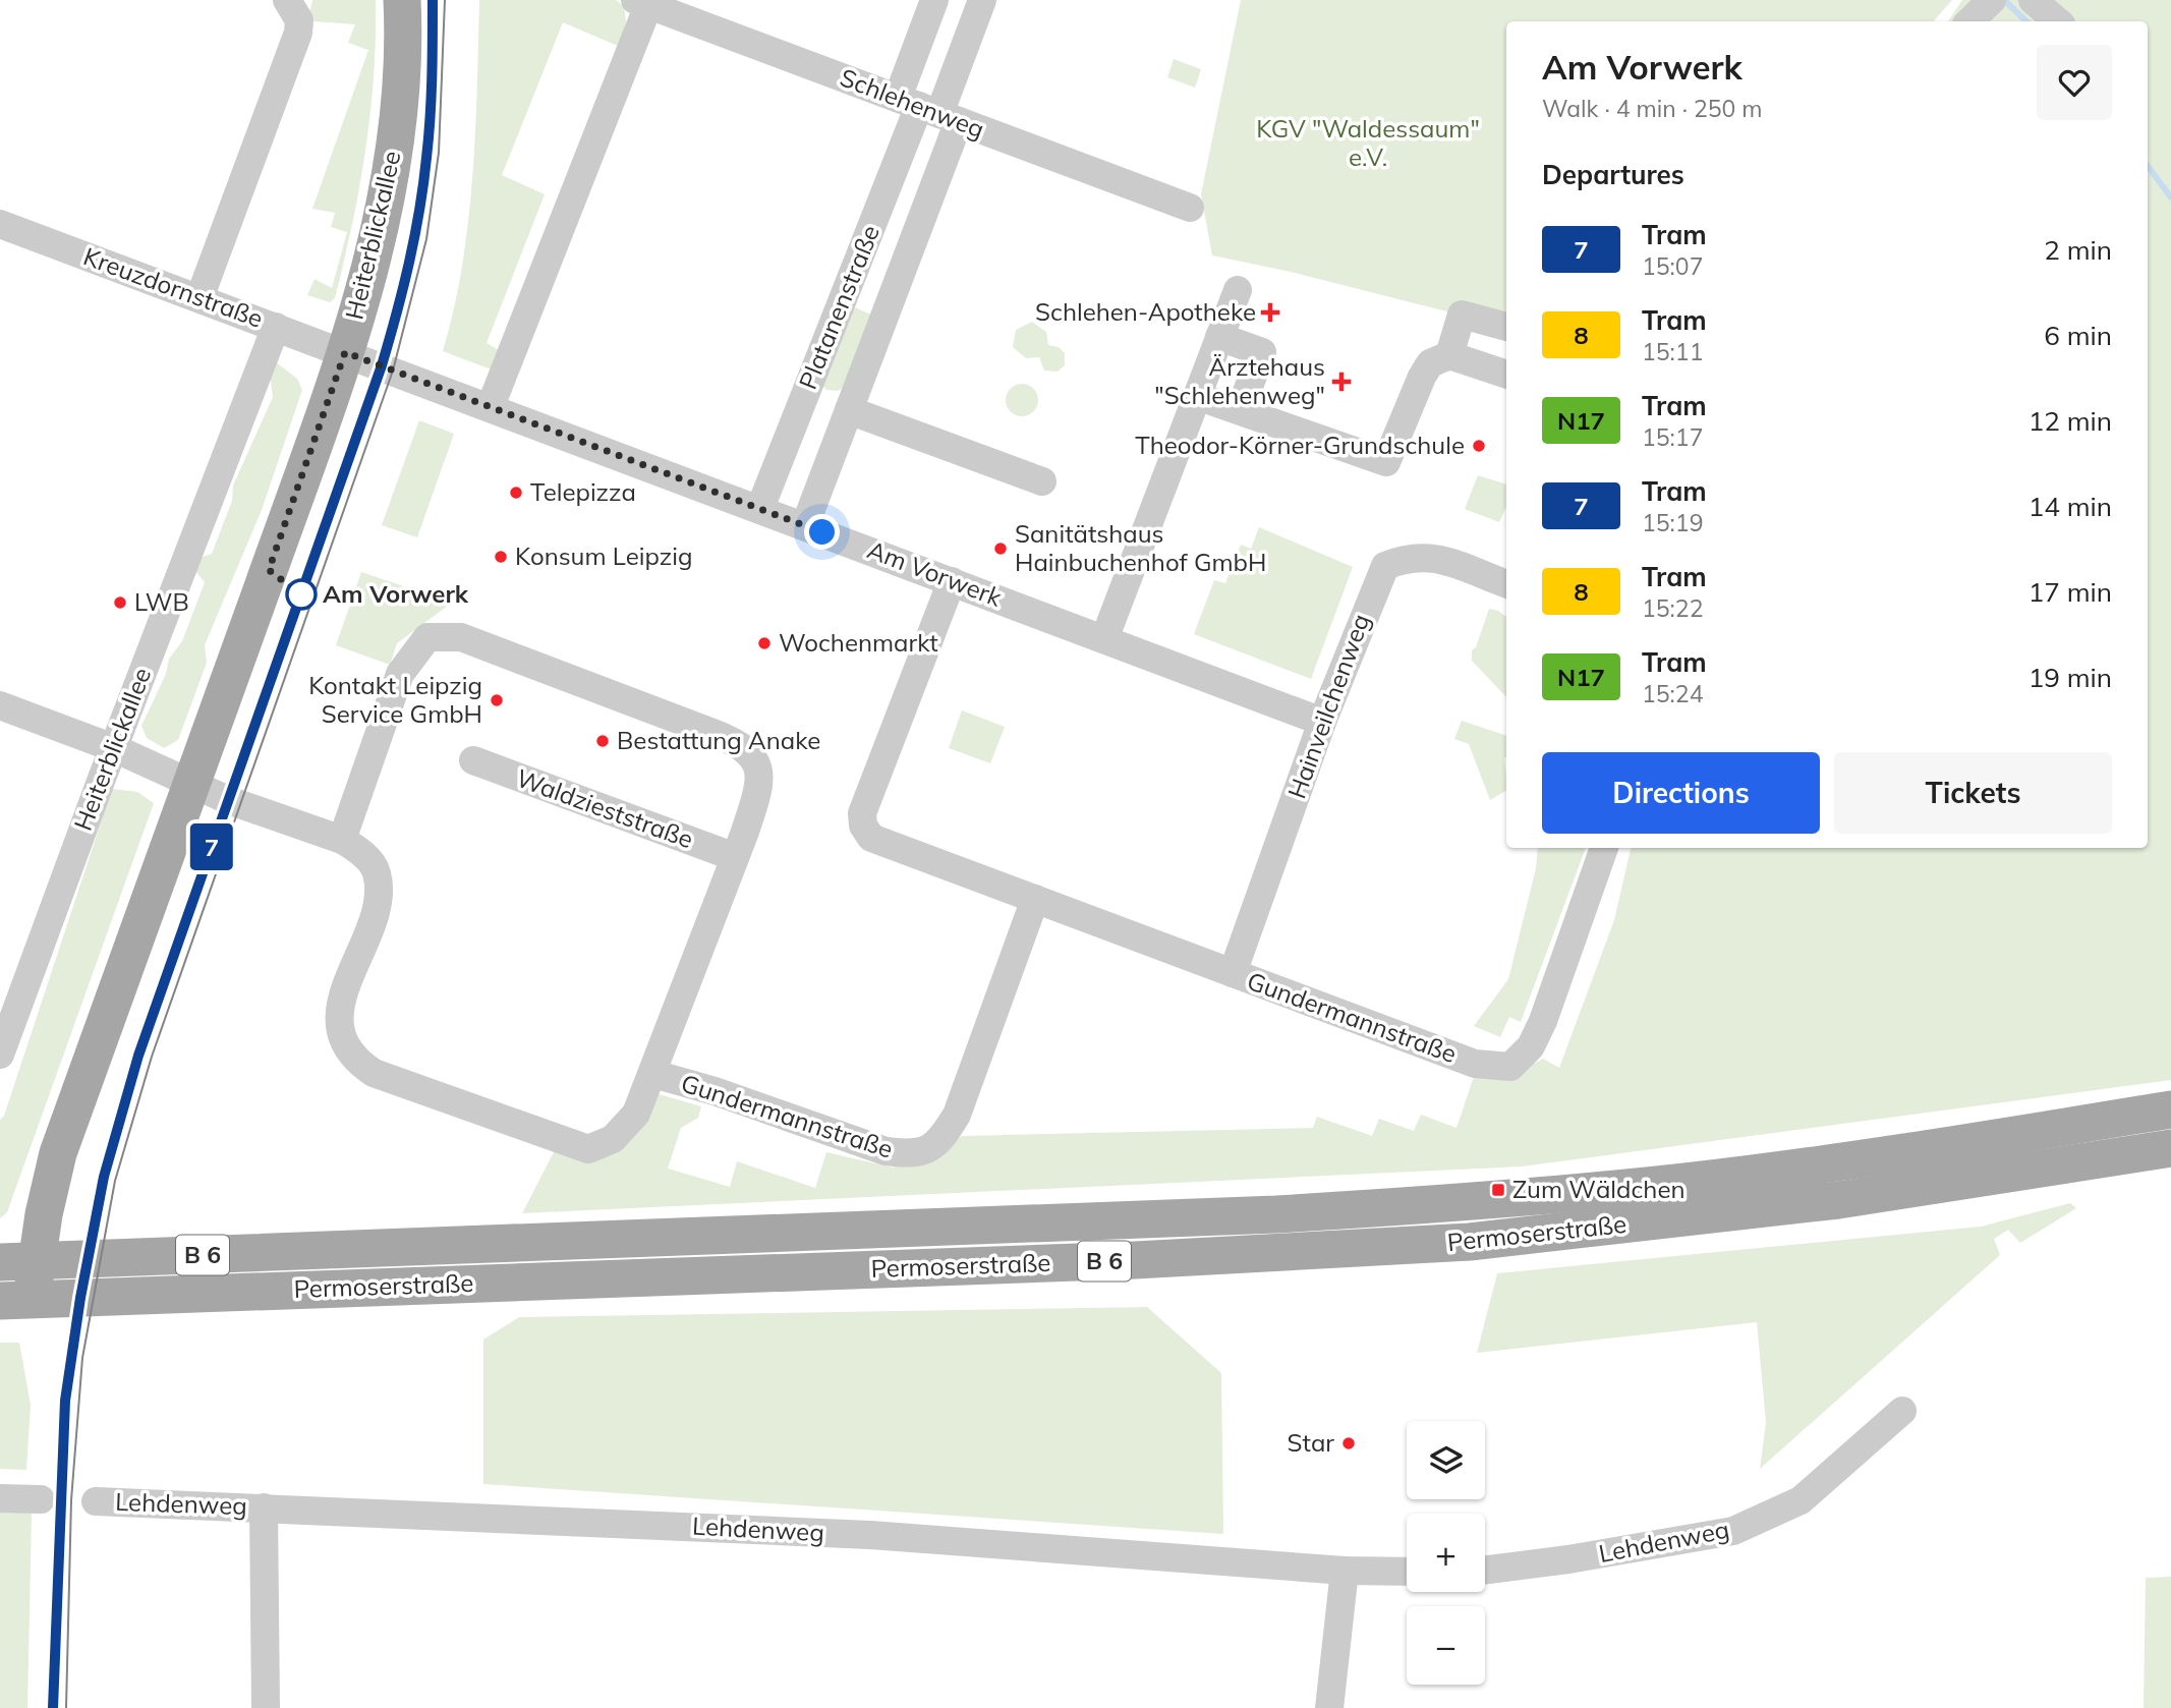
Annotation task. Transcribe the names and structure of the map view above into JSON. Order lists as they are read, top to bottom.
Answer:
{
  "streets": {
    "main road": ["Heiterblickallee", "Permoserstraße", "B 6"],
    "street": [
      "Schlehenweg",
      "Kreuzdornstraße",
      "Platanenstraße",
      "Am Vorwerk",
      "Hainveilchenweg",
      "Waldzieststraße",
      "Gundermannstraße",
      "Lehdenweg"
    ]
  },
  "crossings": [
    ["Schlehenweg", "Platanenstraße"],
    ["Heiterblickallee", "Kreuzdornstraße"],
    ["Heiterblickallee", "Am Vorwerk"],
    ["Heiterblickallee", "Permoserstraße"],
    ["Kreuzdornstraße", "Am Vorwerk"],
    ["Platanenstraße", "Am Vorwerk"],
    ["Am Vorwerk", "Hainveilchenweg"],
    ["Am Vorwerk", "Gundermannstraße"],
    ["Hainveilchenweg", "Gundermannstraße"]
  ],
  "parks": ["KGV \"Waldessaum\" e.V."],
  "places": {
    "health": ["Schlehen-Apotheke", "Ärztehaus \"Schlehenweg\""],
    "other": [
      "Theodor-Körner-Grundschule",
      "Telepizza",
      "Sanitätshaus Hainbuchenhof GmbH",
      "Konsum Leipzig",
      "Am Vorwerk",
      "LWB",
      "Wochenmarkt",
      "Kontakt Leipzig Service GmbH",
      "Bestattung Anake",
      "Star"
    ],
    "transit": ["Zum Wäldchen"]
  },
  "lines": ["tram line 7"],
  "page": {
    "on_map": "7",
    "heading": [
      ["Am Vorwerk", "Walk · 4 min · 250 m"],
      "Departures"
    ],
    "list": [
      {
        "mark": "7",
        "name": "Tram",
        "note": "15:07",
        "value": "2 min"
      },
      {
        "mark": "8",
        "name": "Tram",
        "note": "15:11",
        "value": "6 min"
      },
      {
        "mark": "N17",
        "name": "Tram",
        "note": "15:17",
        "value": "12 min"
      },
      {
        "mark": "7",
        "name": "Tram",
        "note": "15:19",
        "value": "14 min"
      },
      {
        "mark": "8",
        "name": "Tram",
        "note": "15:22",
        "value": "17 min"
      },
      {
        "mark": "N17",
        "name": "Tram",
        "note": "15:24",
        "value": "19 min"
      }
    ],
    "buttons": ["Directions", "Tickets"],
    "map_buttons": ["+", "−"]
  }
}
